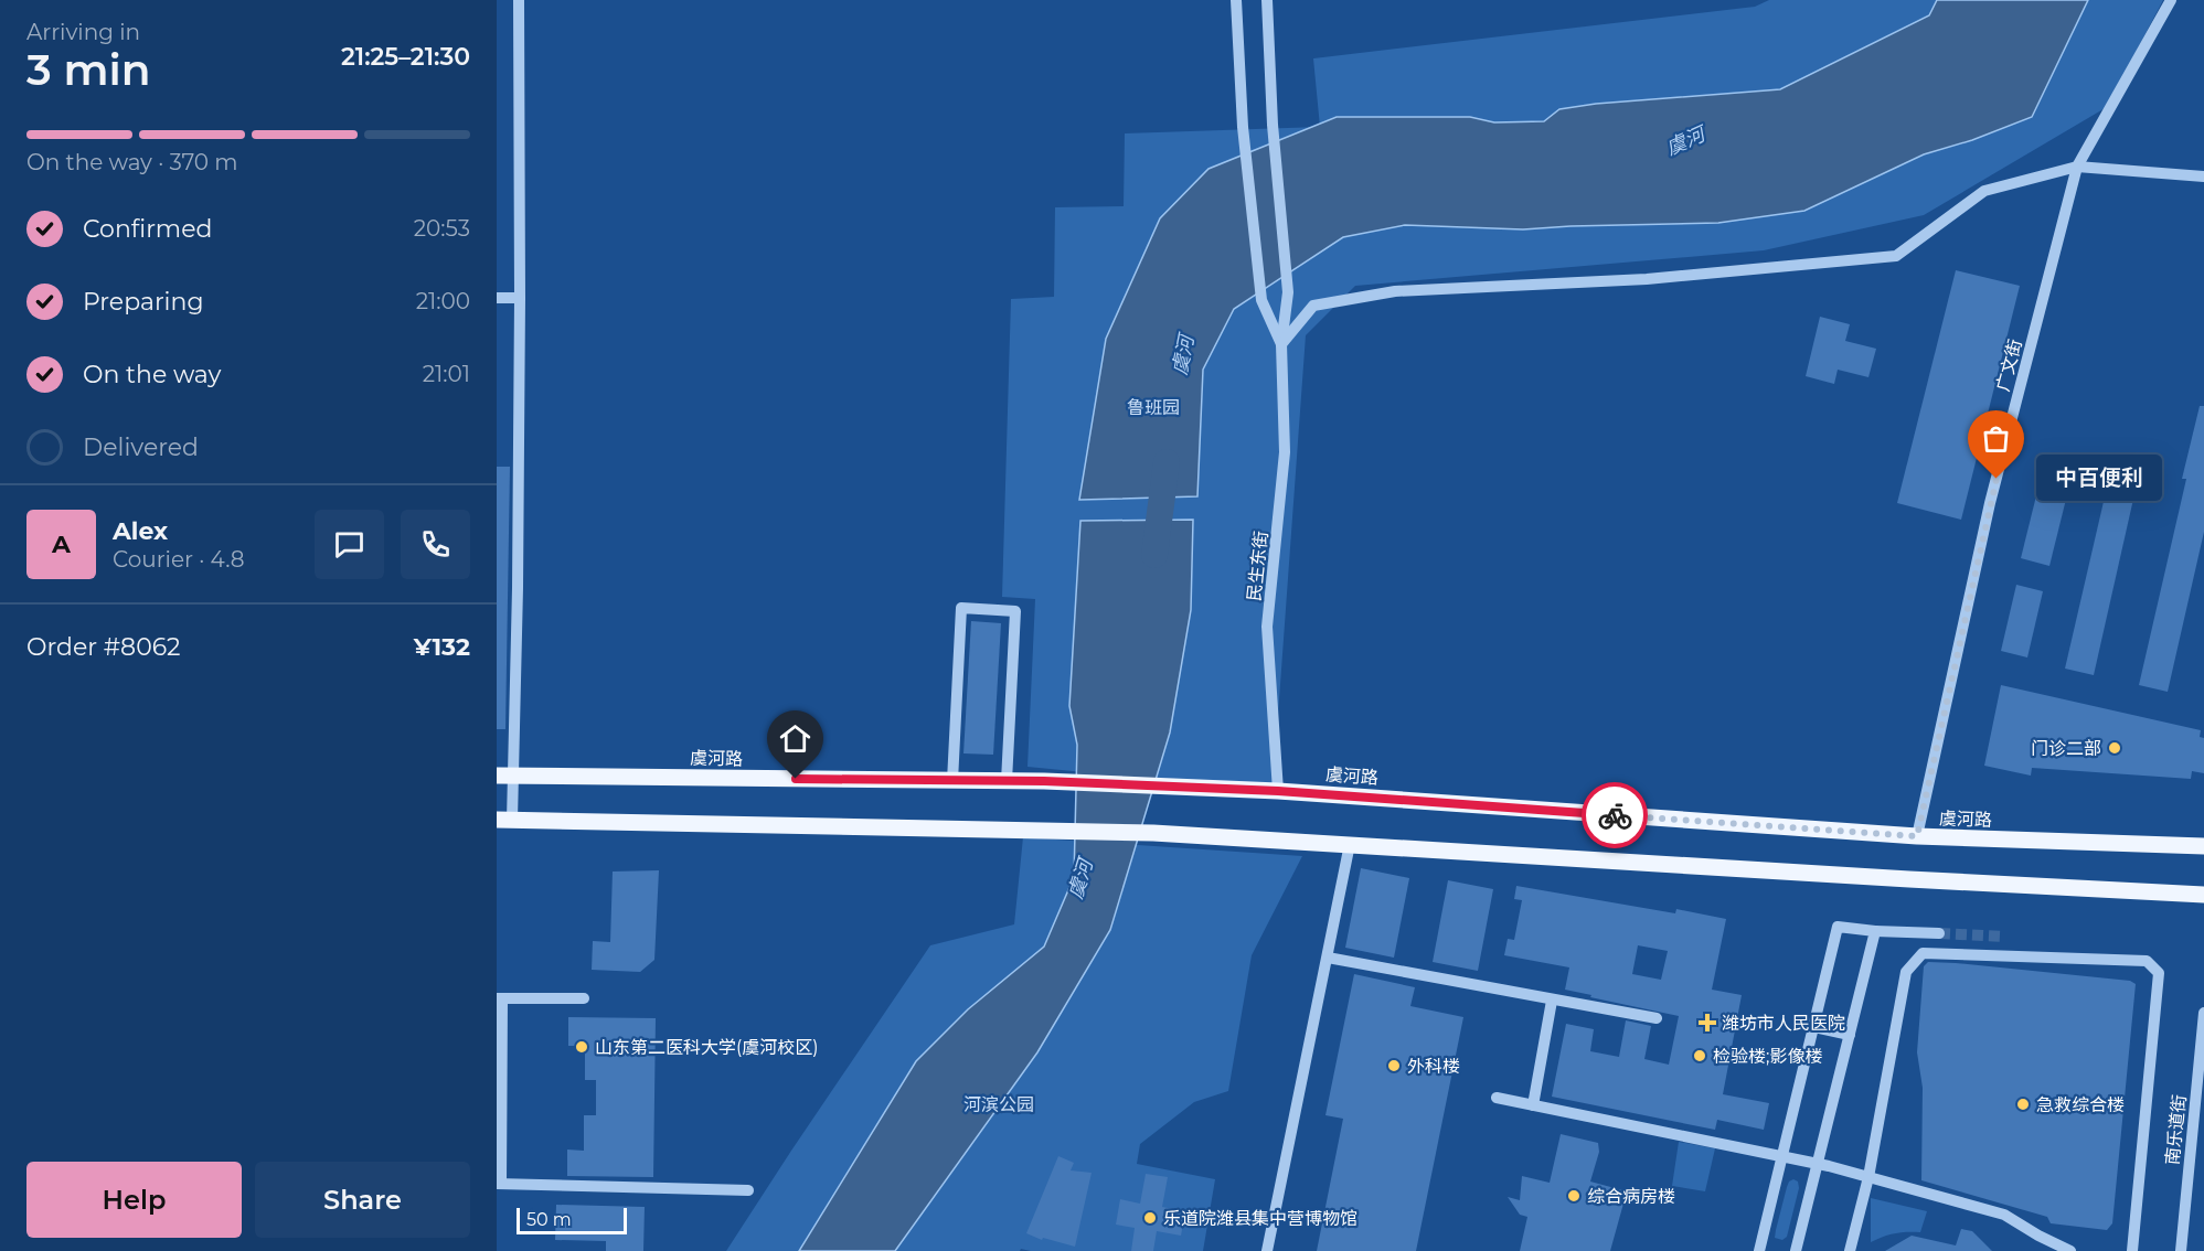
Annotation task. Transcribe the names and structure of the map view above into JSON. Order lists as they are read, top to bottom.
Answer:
{
  "streets": {
    "main road": ["虞河路"],
    "street": ["广文街", "民生东街", "南乐道街"]
  },
  "crossings": [
    ["广文街", "虞河路"],
    ["民生东街", "虞河路"]
  ],
  "water": ["虞河"],
  "parks": ["鲁班园", "河滨公园"],
  "places": {
    "other": [
      "中百便利",
      "门诊二部",
      "山东第二医科大学(虞河校区)",
      "检验楼;影像楼",
      "外科楼",
      "急救综合楼",
      "综合病房楼",
      "乐道院潍县集中营博物馆"
    ],
    "health": ["潍坊市人民医院"]
  },
  "scale_bar": "50 m",
  "page": {
    "heading": ["3 min", "Arriving in", "21:25–21:30"],
    "panel": [
      "Alex",
      "Courier · 4.8",
      "Order #8062",
      "¥132"
    ],
    "bar": "On the way · 370 m",
    "list": [
      ["Confirmed", "20:53"],
      ["Preparing", "21:00"],
      ["On the way", "21:01"],
      "Delivered"
    ],
    "bubble": "中百便利",
    "round": "A",
    "buttons": ["Help", "Share"],
    "scale": "50 m"
  }
}
